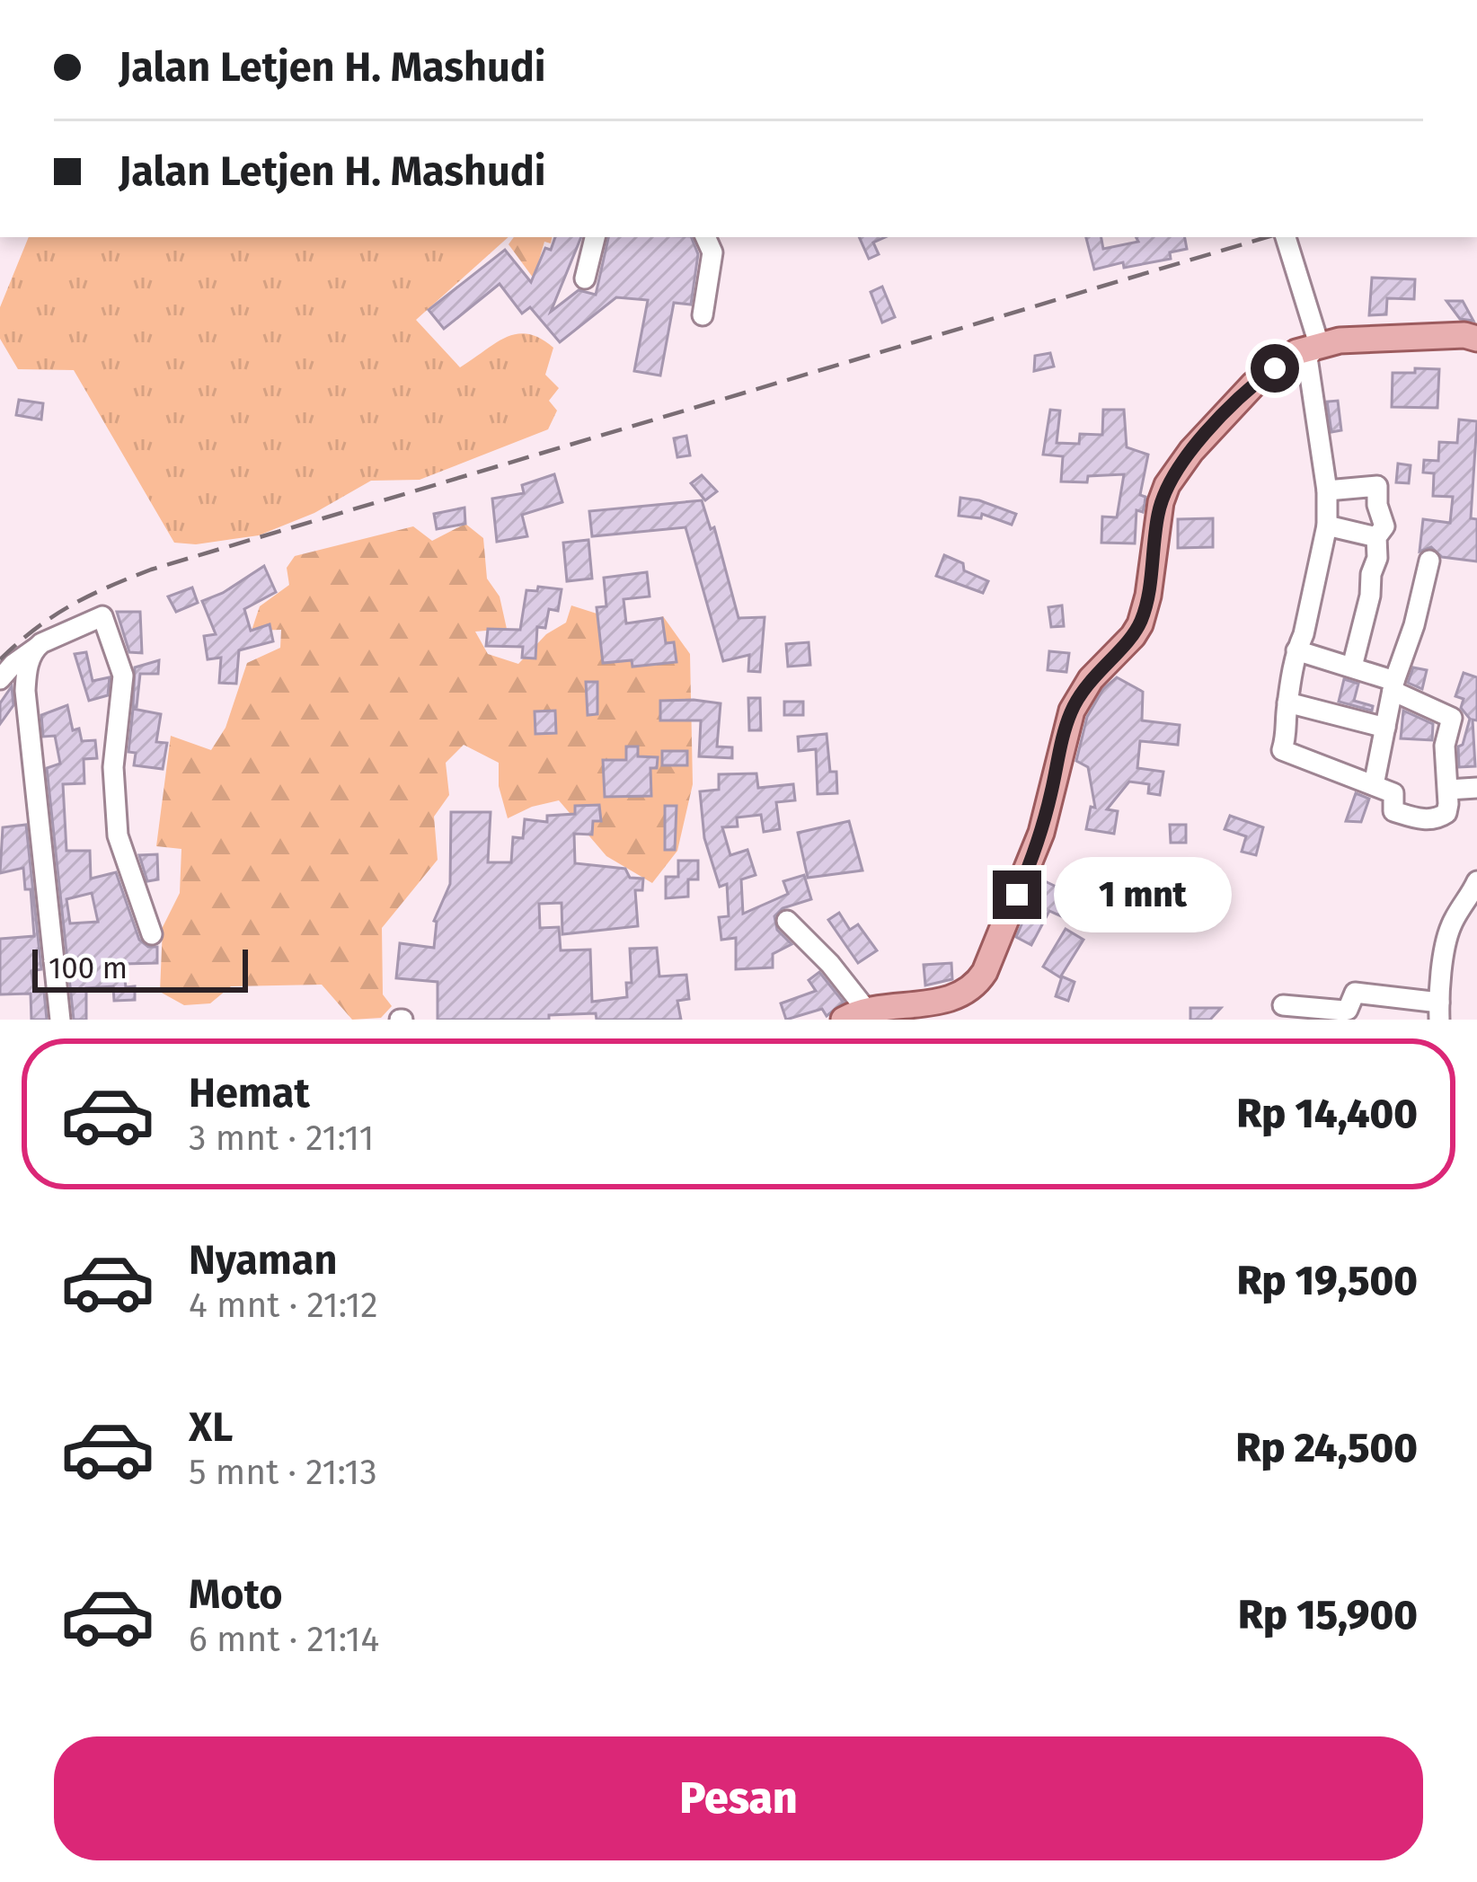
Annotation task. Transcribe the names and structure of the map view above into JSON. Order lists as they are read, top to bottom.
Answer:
{
  "scale_bar": "100 m",
  "page": {
    "banner": ["Jalan Letjen H. Mashudi", "Jalan Letjen H. Mashudi"],
    "bubble": "1 mnt",
    "scale": "100 m",
    "list": [
      {
        "name": "Hemat",
        "note": "3 mnt · 21:11",
        "value": "Rp 14,400"
      },
      {
        "name": "Nyaman",
        "note": "4 mnt · 21:12",
        "value": "Rp 19,500"
      },
      {
        "name": "XL",
        "note": "5 mnt · 21:13",
        "value": "Rp 24,500"
      },
      {
        "name": "Moto",
        "note": "6 mnt · 21:14",
        "value": "Rp 15,900"
      }
    ],
    "buttons": "Pesan"
  }
}
